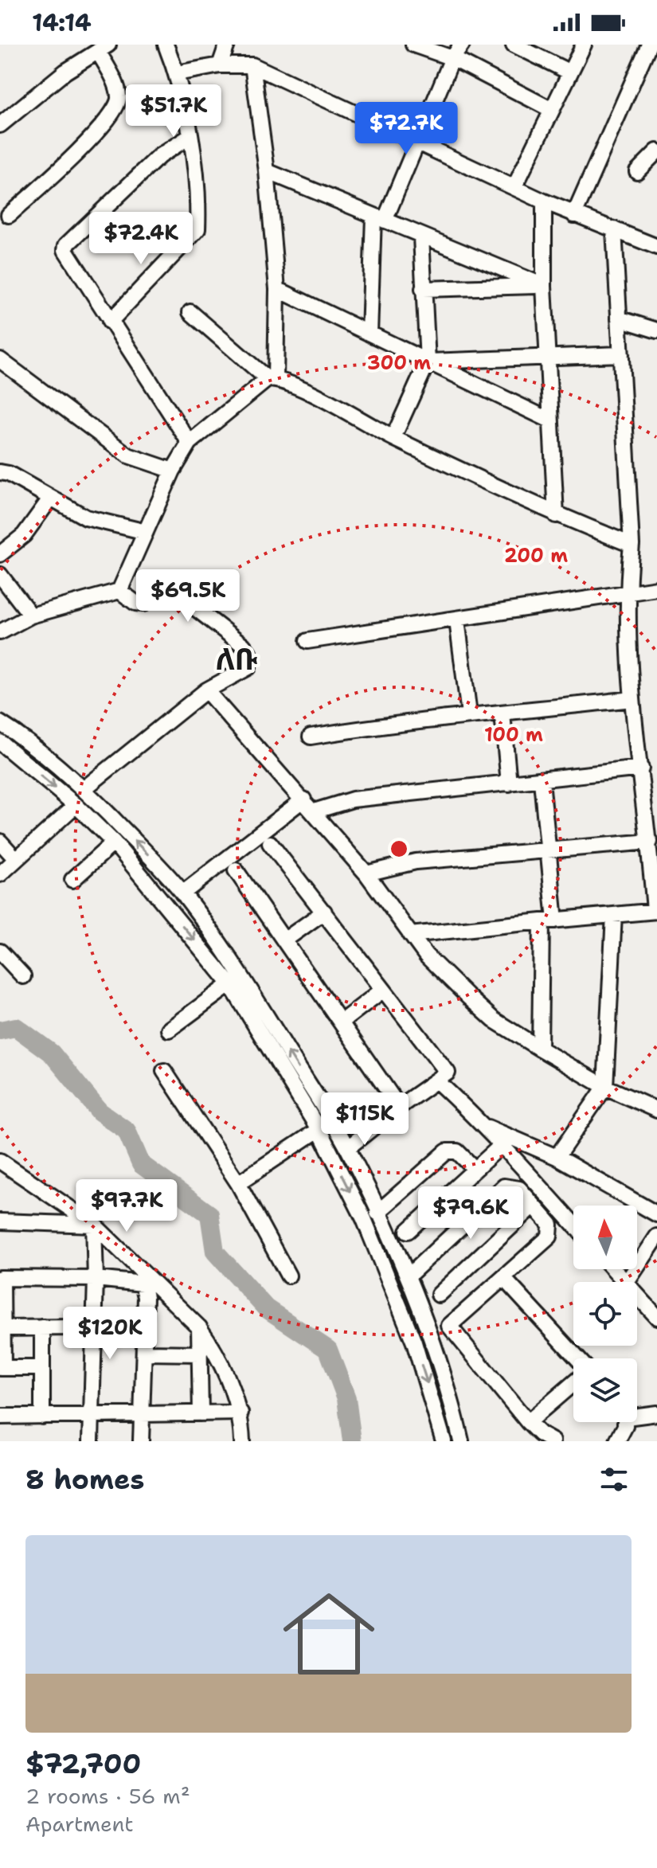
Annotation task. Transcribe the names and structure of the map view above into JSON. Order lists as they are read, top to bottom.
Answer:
{
  "districts": ["ለቡ"],
  "north": "top",
  "page": {
    "status": "14:14",
    "price": [
      "$51.7K",
      "$72.7K",
      "$72.4K",
      "$69.5K",
      "$115K",
      "$97.7K",
      "$79.6K",
      "$120K"
    ],
    "heading": "8 homes",
    "list": [
      {
        "name": "$72,700",
        "note": "2 rooms · 56 m² · Apartment"
      }
    ]
  },
  "rings": ["300 m", "200 m", "100 m"]
}
